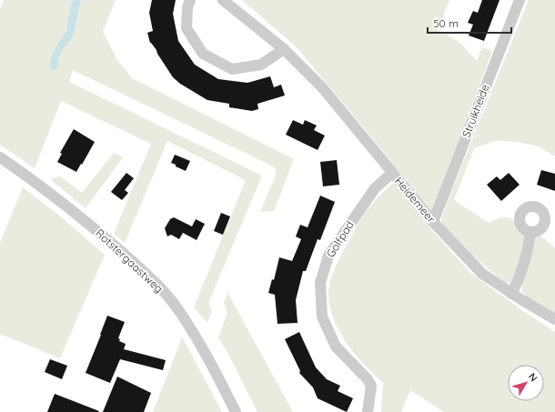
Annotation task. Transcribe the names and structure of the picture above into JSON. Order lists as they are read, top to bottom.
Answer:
{
  "streets": {
    "street": [
      "Struikheide",
      "Heidemeer",
      "Golfpad",
      "Rotstergaastweg"
    ]
  },
  "crossings": [
    ["Struikheide", "Heidemeer"],
    ["Heidemeer", "Golfpad"]
  ],
  "scale_bar": "50 m",
  "north": "top right"
}
